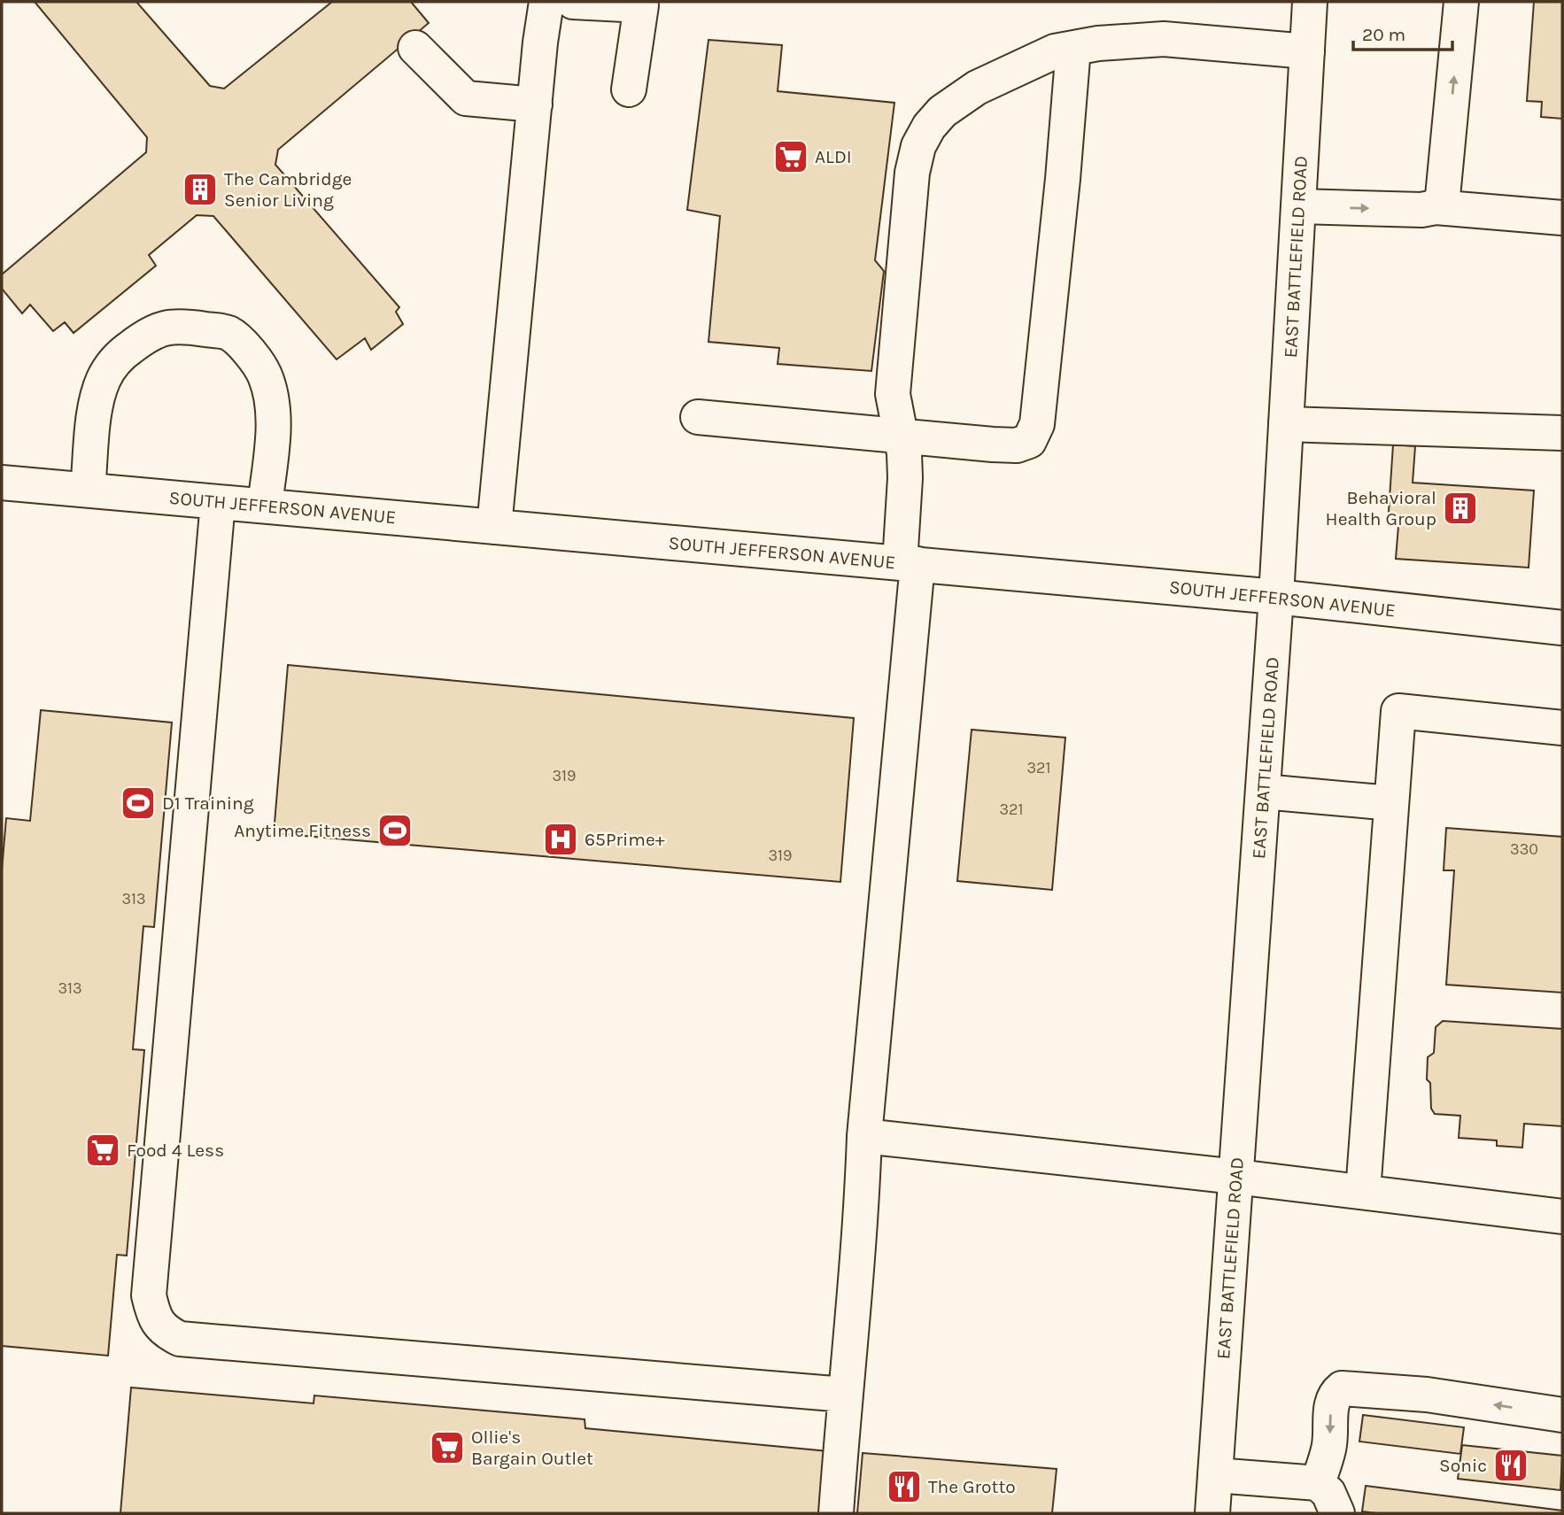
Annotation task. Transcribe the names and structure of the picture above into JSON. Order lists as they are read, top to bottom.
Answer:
{
  "streets": {
    "street": ["EAST BATTLEFIELD ROAD", "SOUTH JEFFERSON AVENUE"]
  },
  "crossings": [
    ["EAST BATTLEFIELD ROAD", "SOUTH JEFFERSON AVENUE"]
  ],
  "places": {
    "supermarket": ["ALDI", "Food 4 Less", "Ollie's Bargain Outlet"],
    "building": ["The Cambridge Senior Living", "Behavioral Health Group"],
    "sports": ["D1 Training", "Anytime Fitness"],
    "hospital": ["65Prime+"],
    "restaurant": ["Sonic", "The Grotto"]
  },
  "house_numbers": [
    "321",
    "319",
    "321",
    "330",
    "319",
    "313",
    "313"
  ],
  "scale_bar": "20 m"
}
